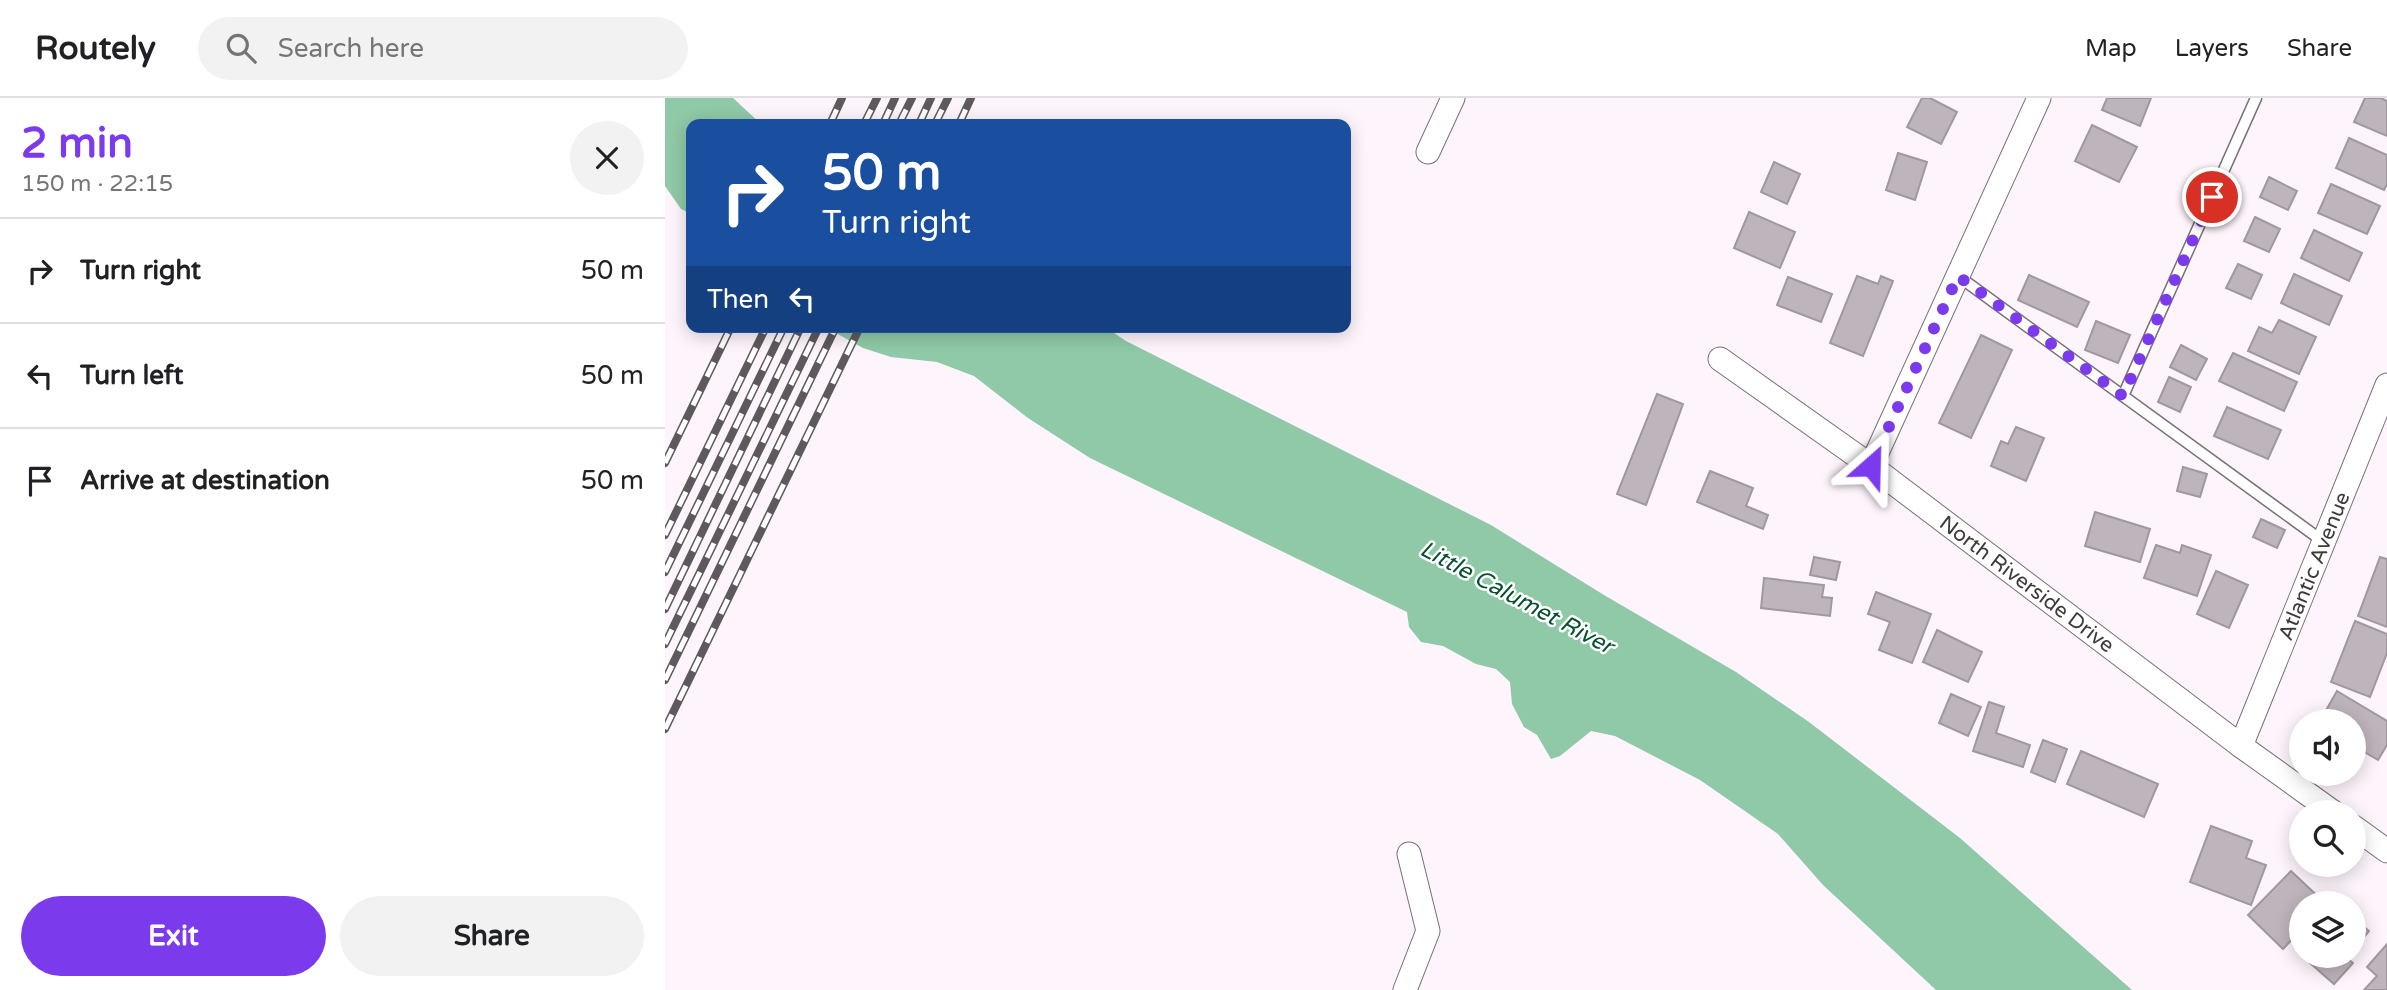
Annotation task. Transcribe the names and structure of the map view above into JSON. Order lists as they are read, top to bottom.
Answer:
{
  "streets": {
    "street": ["Atlantic Avenue", "North Riverside Drive"]
  },
  "crossings": [
    ["Atlantic Avenue", "North Riverside Drive"]
  ],
  "water": ["Little Calumet River"],
  "page": {
    "header": "Routely",
    "search": "Search here",
    "nav": ["Map", "Layers", "Share"],
    "heading": ["2 min", "150 m · 22:15"],
    "turn": ["50 m", "Turn right"],
    "list": [
      {
        "name": "Turn right",
        "value": "50 m"
      },
      {
        "name": "Turn left",
        "value": "50 m"
      },
      {
        "name": "Arrive at destination",
        "value": "50 m"
      }
    ],
    "then": "Then",
    "buttons": ["Exit", "Share"]
  }
}
